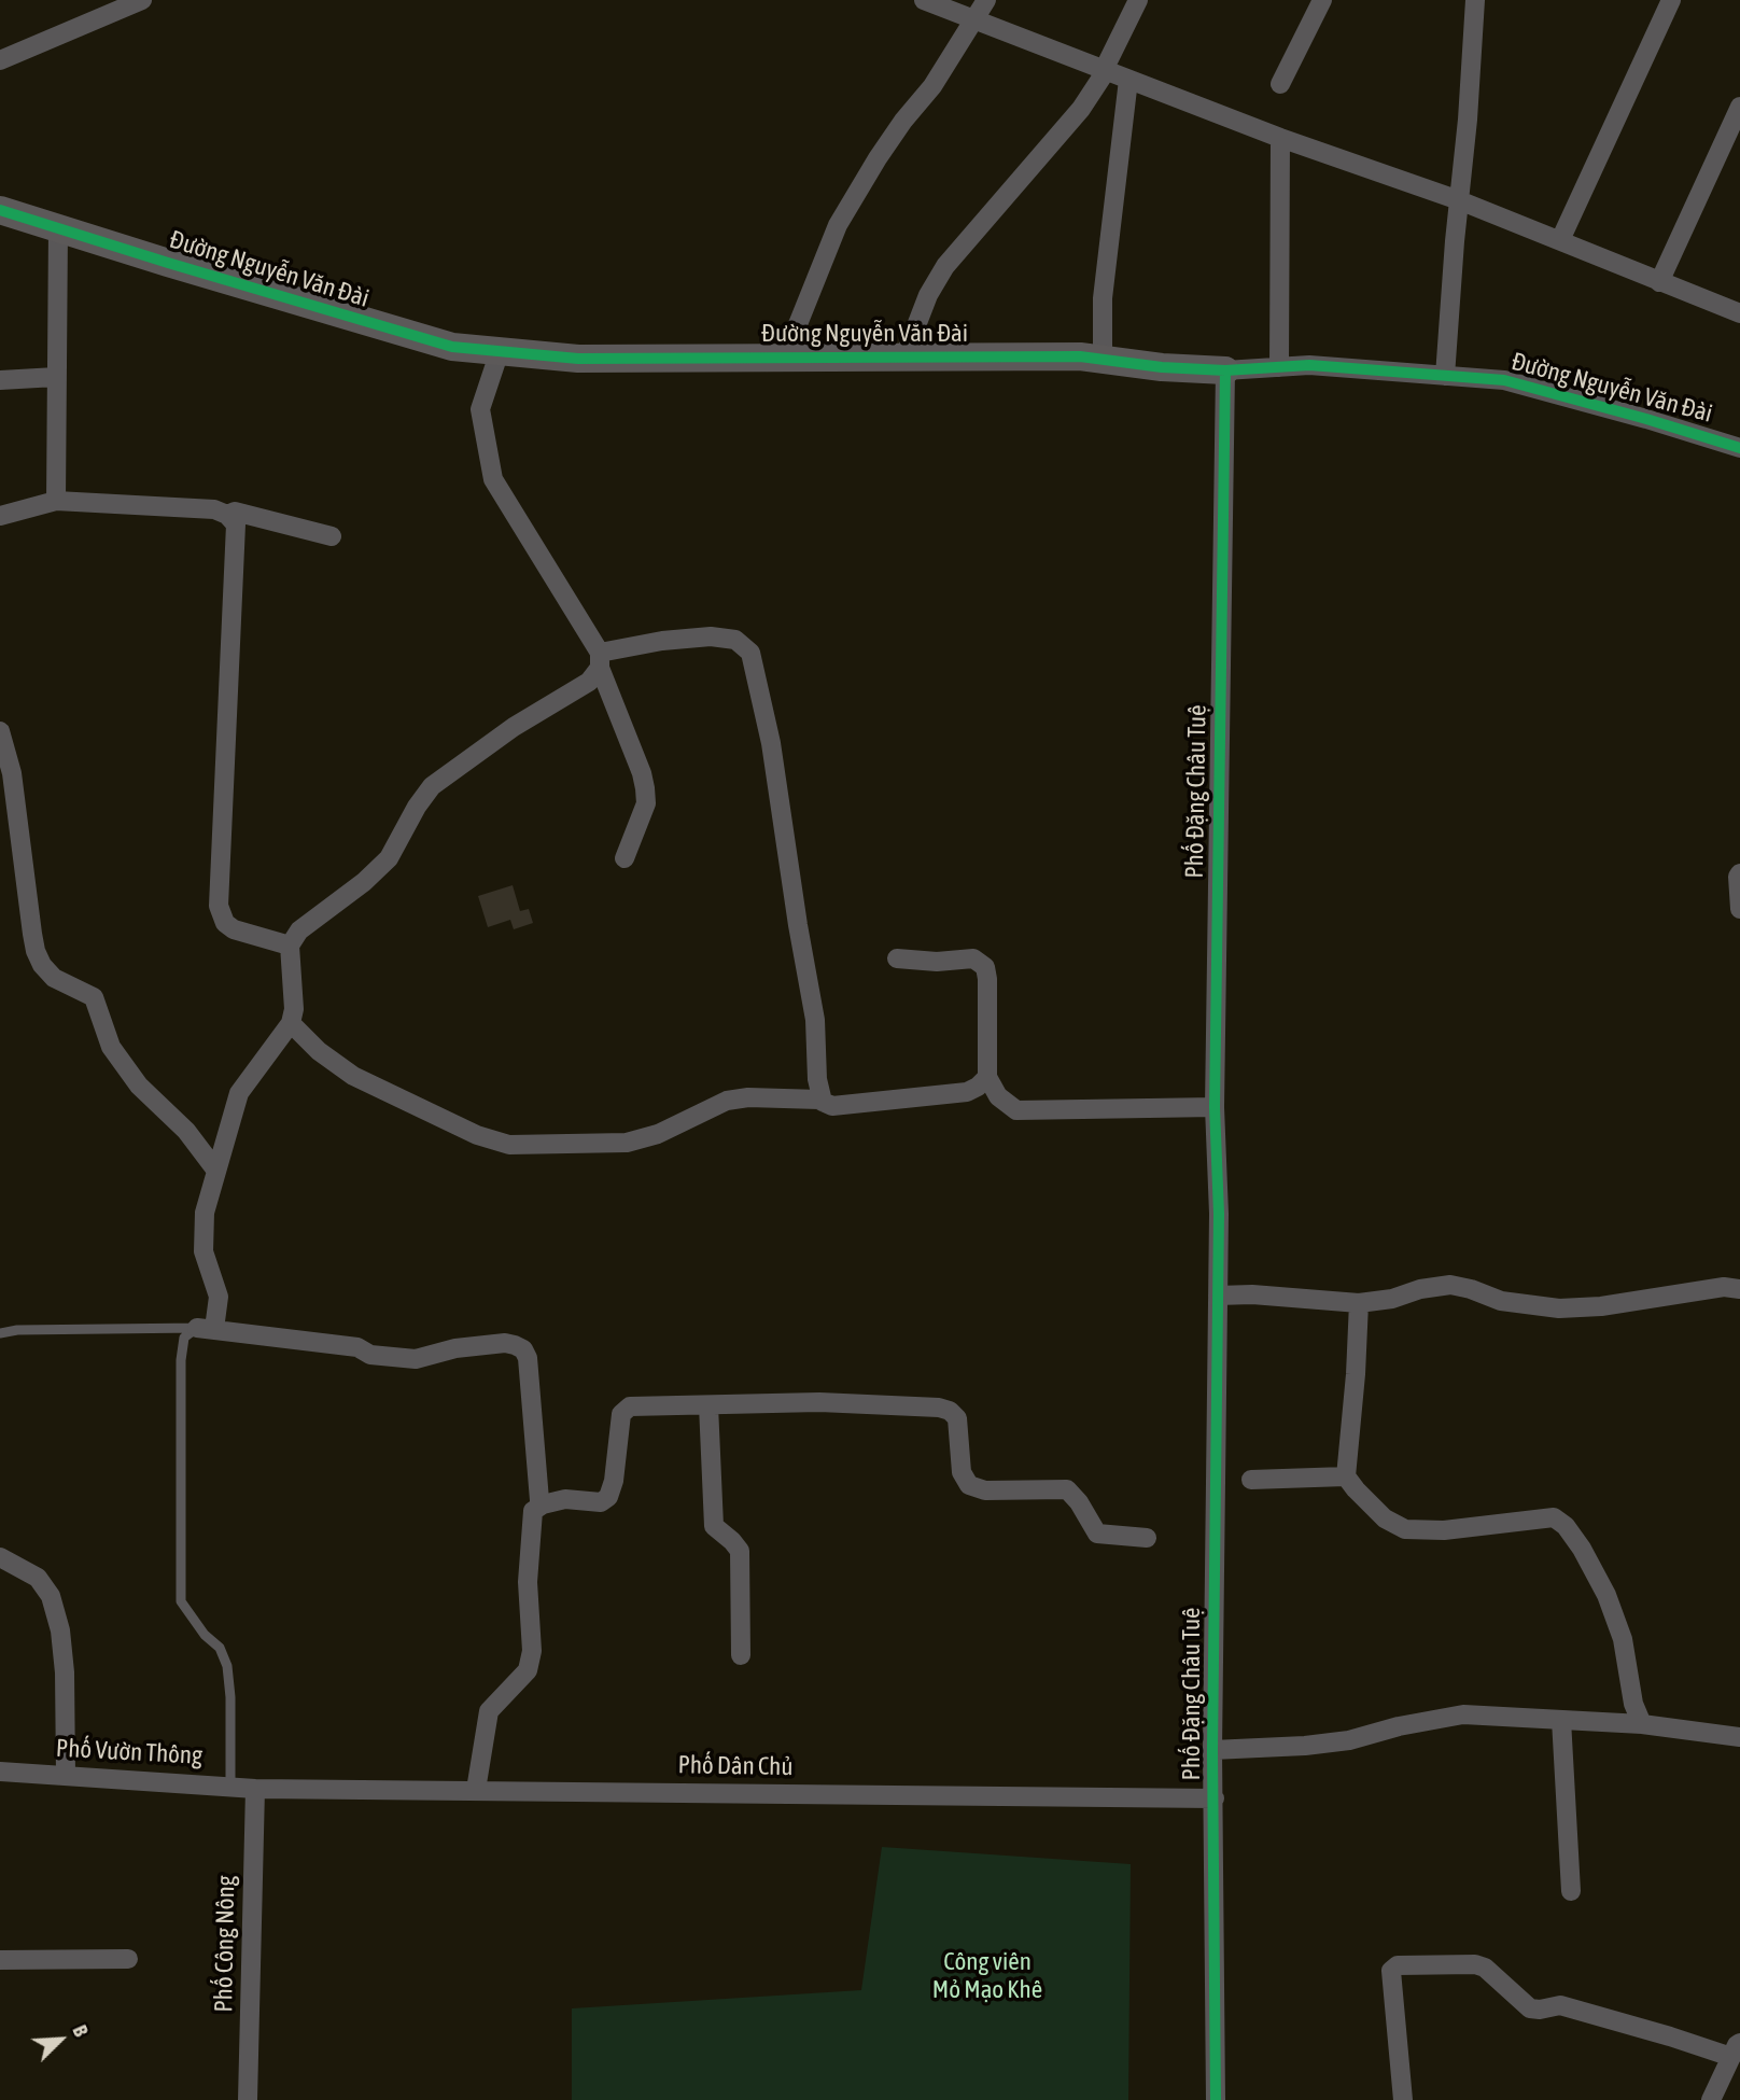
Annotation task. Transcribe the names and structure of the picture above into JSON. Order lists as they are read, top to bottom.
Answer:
{
  "streets": {
    "street": [
      "Đường Nguyễn Văn Đài",
      "Phố Đặng Châu Tuệ",
      "Phố Vườn Thông",
      "Phố Dân Chủ",
      "Phố Công Nông"
    ]
  },
  "crossings": [
    ["Đường Nguyễn Văn Đài", "Phố Đặng Châu Tuệ"],
    ["Phố Đặng Châu Tuệ", "Phố Dân Chủ"],
    ["Phố Vườn Thông", "Phố Dân Chủ"],
    ["Phố Vườn Thông", "Phố Công Nông"],
    ["Phố Dân Chủ", "Phố Công Nông"]
  ],
  "parks": ["Công viên Mỏ Mạo Khê"],
  "north": "top right"
}
